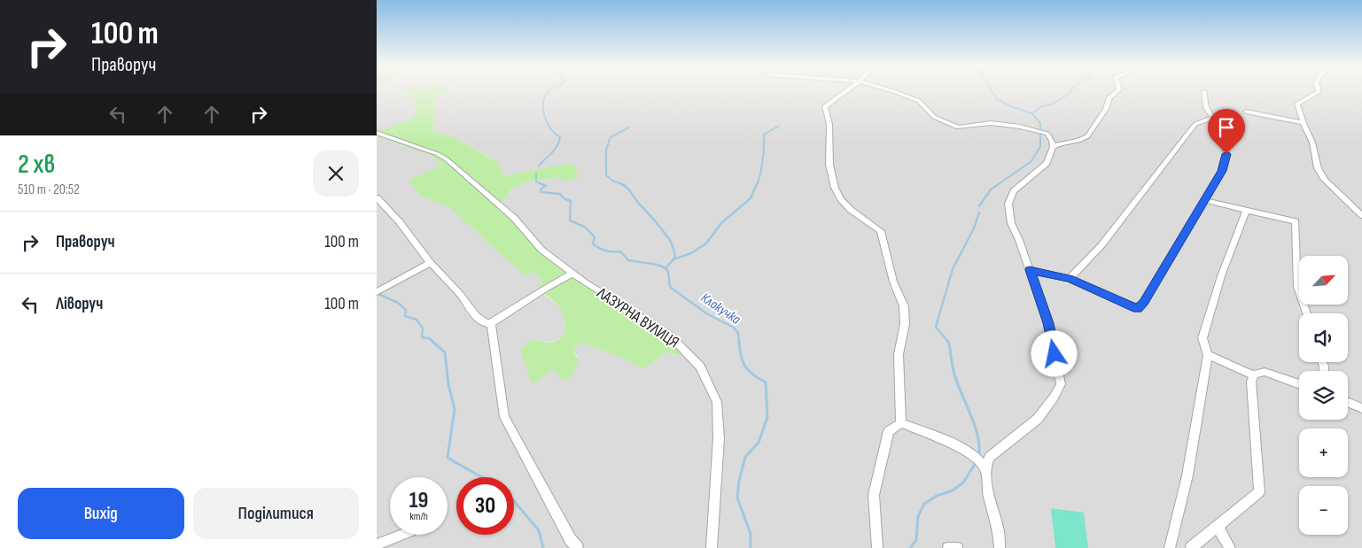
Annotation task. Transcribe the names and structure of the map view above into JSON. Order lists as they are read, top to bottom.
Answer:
{
  "streets": {
    "street": ["ЛАЗУРНА ВУЛИЦЯ"]
  },
  "water": ["Клокучка"],
  "north": "top right",
  "page": {
    "turn": ["100 m", "Праворуч"],
    "heading": ["2 хв", "510 m · 20:52"],
    "list": [
      {
        "name": "Праворуч",
        "value": "100 m"
      },
      {
        "name": "Ліворуч",
        "value": "100 m"
      }
    ],
    "map_buttons": ["+", "−"],
    "speed": "19 km/h",
    "limit": "30",
    "buttons": ["Вихід", "Поділитися"]
  }
}
